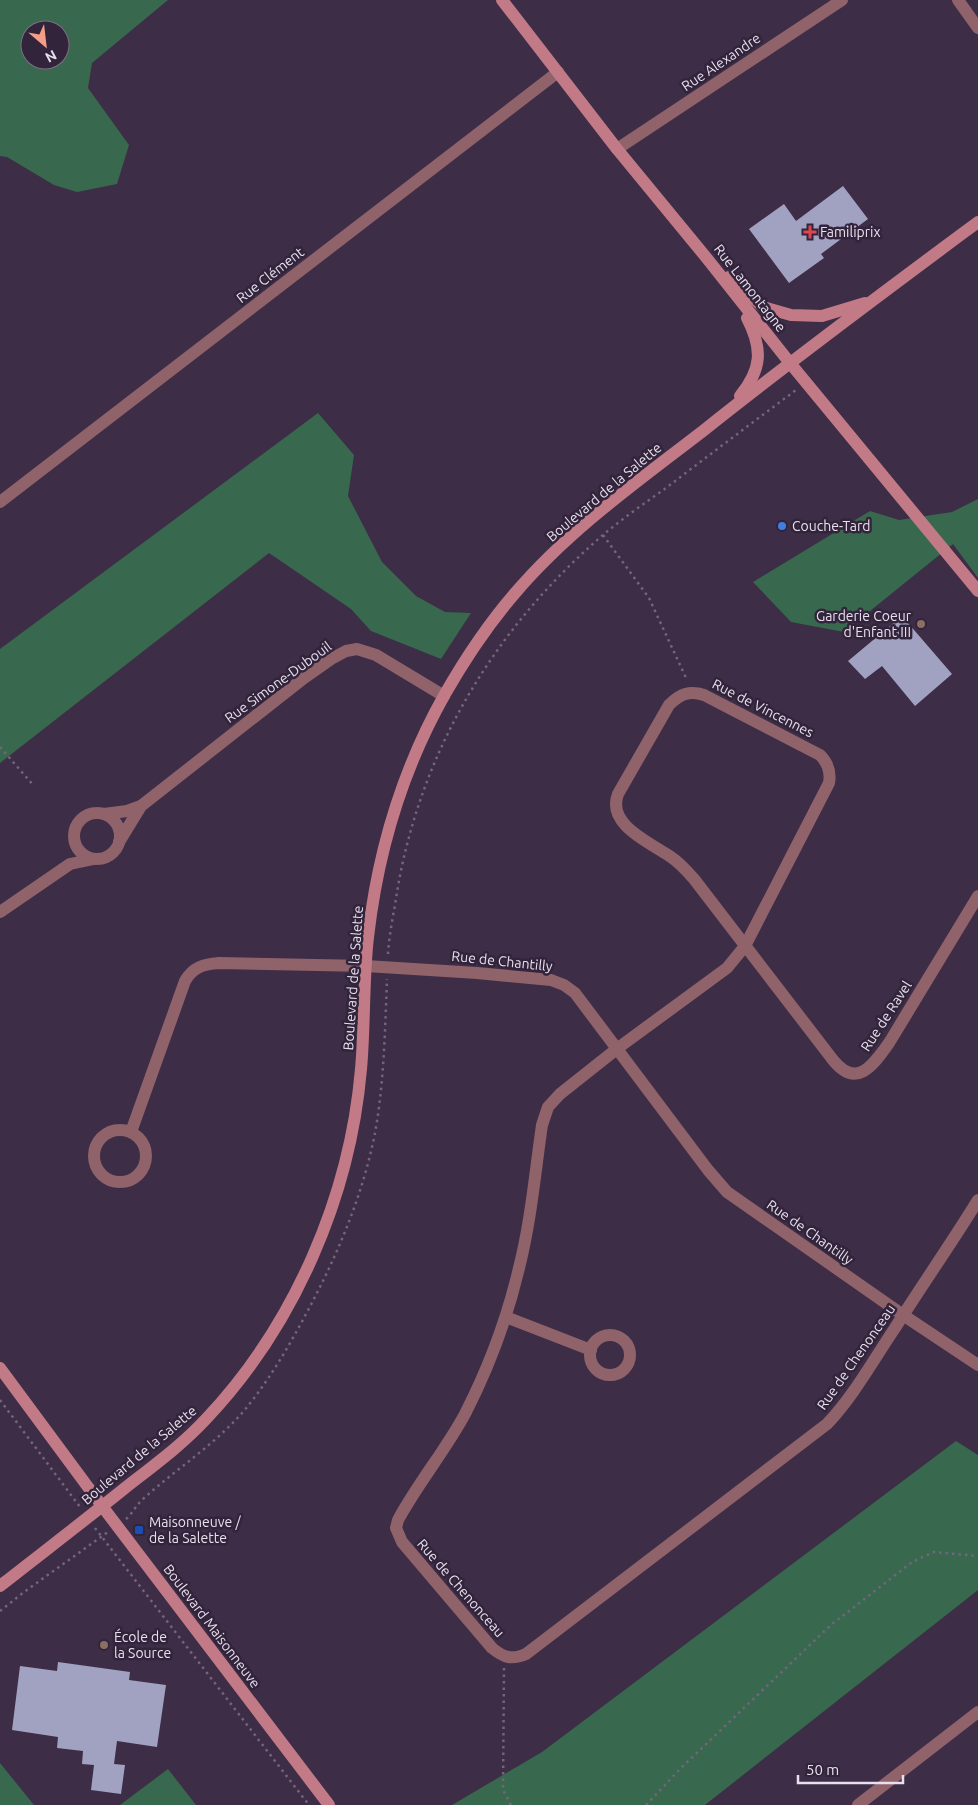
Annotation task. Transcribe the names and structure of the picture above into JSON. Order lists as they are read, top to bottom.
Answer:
{
  "streets": {
    "street": [
      "Rue Alexandre",
      "Rue Clément",
      "Rue Lamontagne",
      "Boulevard de la Salette",
      "Rue Simone-Dubouil",
      "Rue de Vincennes",
      "Rue de Chantilly",
      "Rue de Ravel",
      "Rue de Chenonceau",
      "Boulevard Maisonneuve"
    ]
  },
  "crossings": [
    ["Rue Alexandre", "Rue Lamontagne"],
    ["Rue Clément", "Rue Lamontagne"],
    ["Rue Lamontagne", "Boulevard de la Salette"],
    ["Boulevard de la Salette", "Rue Simone-Dubouil"],
    ["Boulevard de la Salette", "Rue de Chantilly"],
    ["Boulevard de la Salette", "Boulevard Maisonneuve"],
    ["Rue de Vincennes", "Rue de Chantilly"],
    ["Rue de Vincennes", "Rue de Ravel"],
    ["Rue de Vincennes", "Rue de Chenonceau"],
    ["Rue de Chantilly", "Rue de Chenonceau"]
  ],
  "places": {
    "health": ["Familiprix"],
    "other": ["Couche-Tard", "Garderie Coeur d'Enfant III", "École de la Source"],
    "transit": ["Maisonneuve / de la Salette"]
  },
  "scale_bar": "50 m",
  "north": "bottom right"
}
